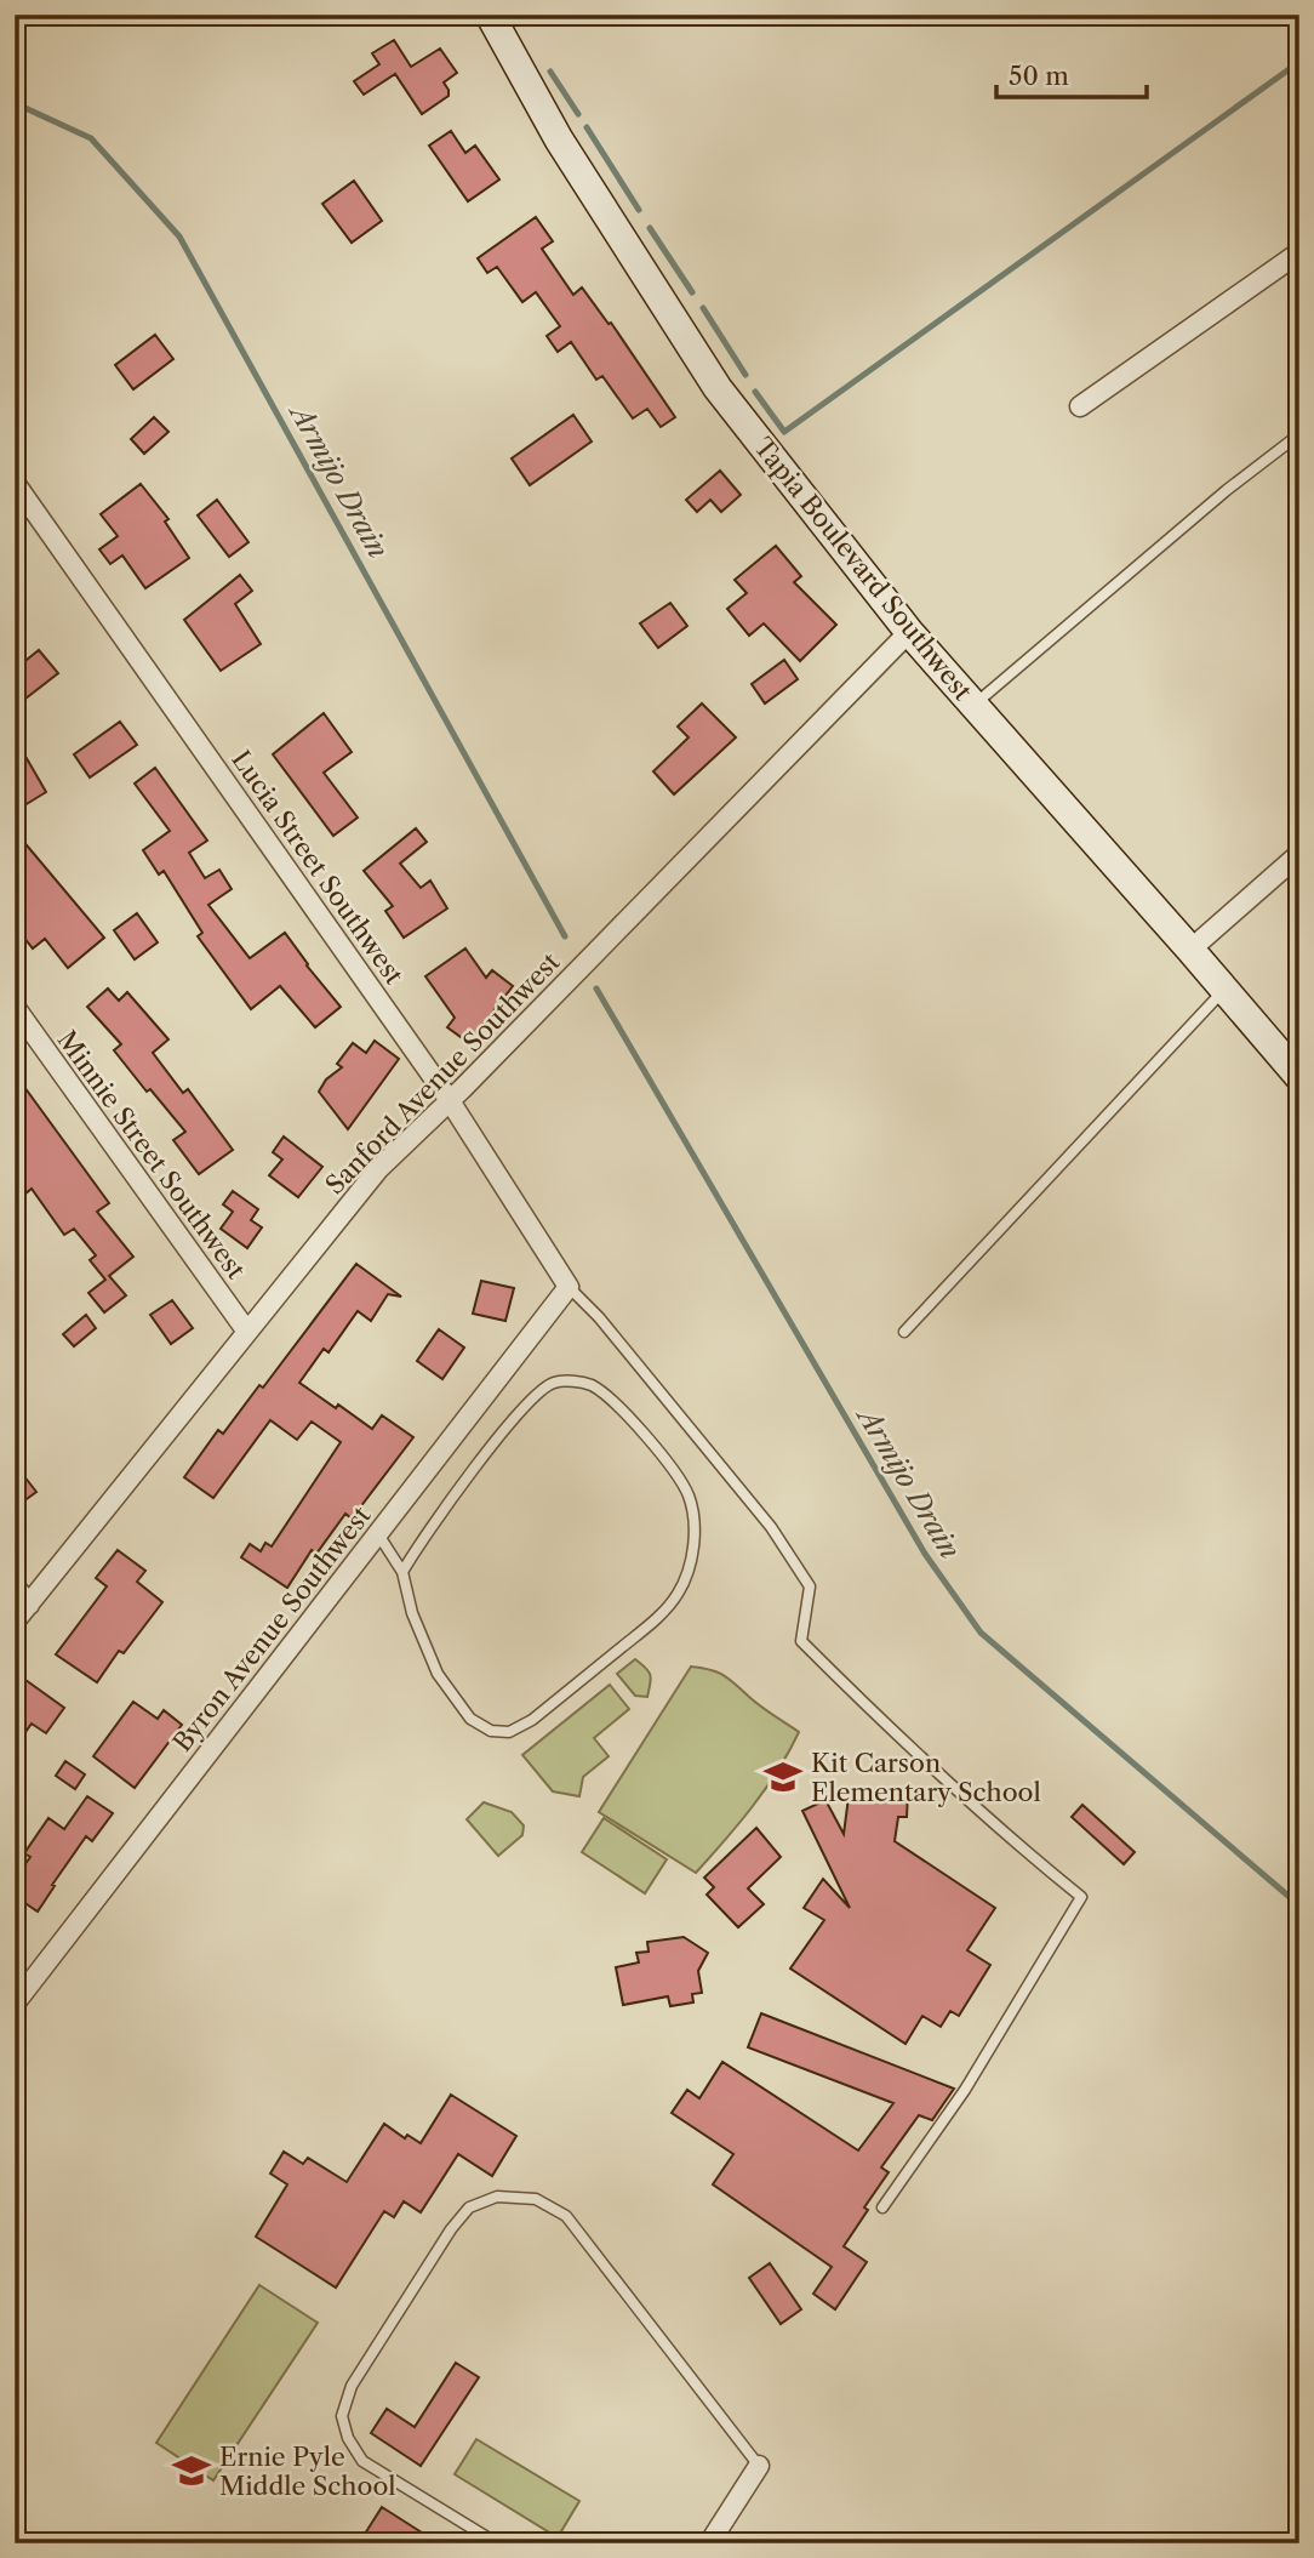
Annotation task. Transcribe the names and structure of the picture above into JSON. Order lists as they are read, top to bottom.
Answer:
{
  "streets": {
    "street": [
      "Tapia Boulevard Southwest",
      "Lucia Street Southwest",
      "Sanford Avenue Southwest",
      "Minnie Street Southwest",
      "Byron Avenue Southwest"
    ]
  },
  "crossings": [
    ["Tapia Boulevard Southwest", "Sanford Avenue Southwest"],
    ["Lucia Street Southwest", "Sanford Avenue Southwest"],
    ["Lucia Street Southwest", "Byron Avenue Southwest"],
    ["Sanford Avenue Southwest", "Minnie Street Southwest"]
  ],
  "water": ["Armijo Drain"],
  "places": {
    "school or university": ["Kit Carson Elementary School", "Ernie Pyle Middle School"]
  },
  "scale_bar": "50 m"
}
